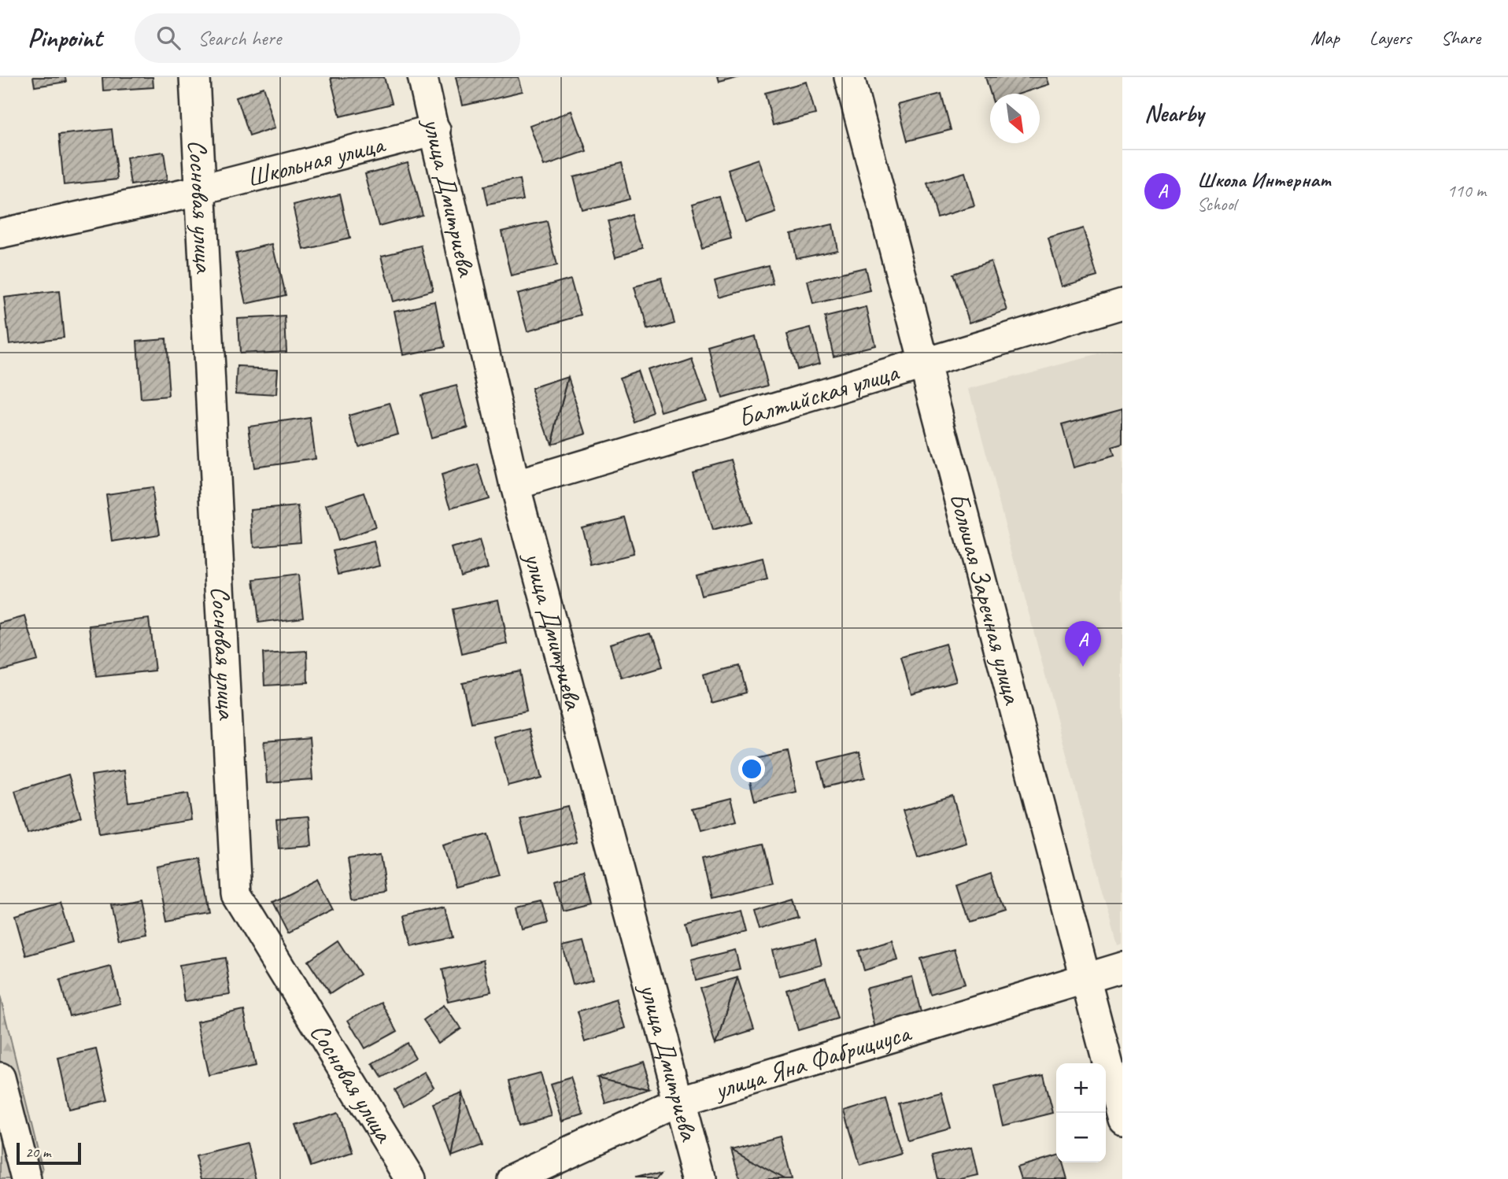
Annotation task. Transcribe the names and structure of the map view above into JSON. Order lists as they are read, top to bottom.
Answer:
{
  "streets": {
    "street": [
      "Школьная улица",
      "улица Дмитриева",
      "Сосновая улица",
      "Балтийская улица",
      "Большая Заречная улица",
      "улица Яна Фабрициуса"
    ]
  },
  "crossings": [
    ["Школьная улица", "улица Дмитриева"],
    ["Школьная улица", "Сосновая улица"],
    ["улица Дмитриева", "Балтийская улица"],
    ["улица Дмитриева", "улица Яна Фабрициуса"],
    ["Балтийская улица", "Большая Заречная улица"],
    ["Большая Заречная улица", "улица Яна Фабрициуса"]
  ],
  "scale_bar": "20 m",
  "north": "bottom right",
  "page": {
    "header": "Pinpoint",
    "search": "Search here",
    "nav": ["Map", "Layers", "Share"],
    "heading": "Nearby",
    "list": [
      {
        "mark": "A",
        "name": "Школа Интернат",
        "note": "School",
        "value": "110 m"
      }
    ],
    "pins": "A",
    "map_buttons": ["+", "−"],
    "scale": "20 m"
  }
}
